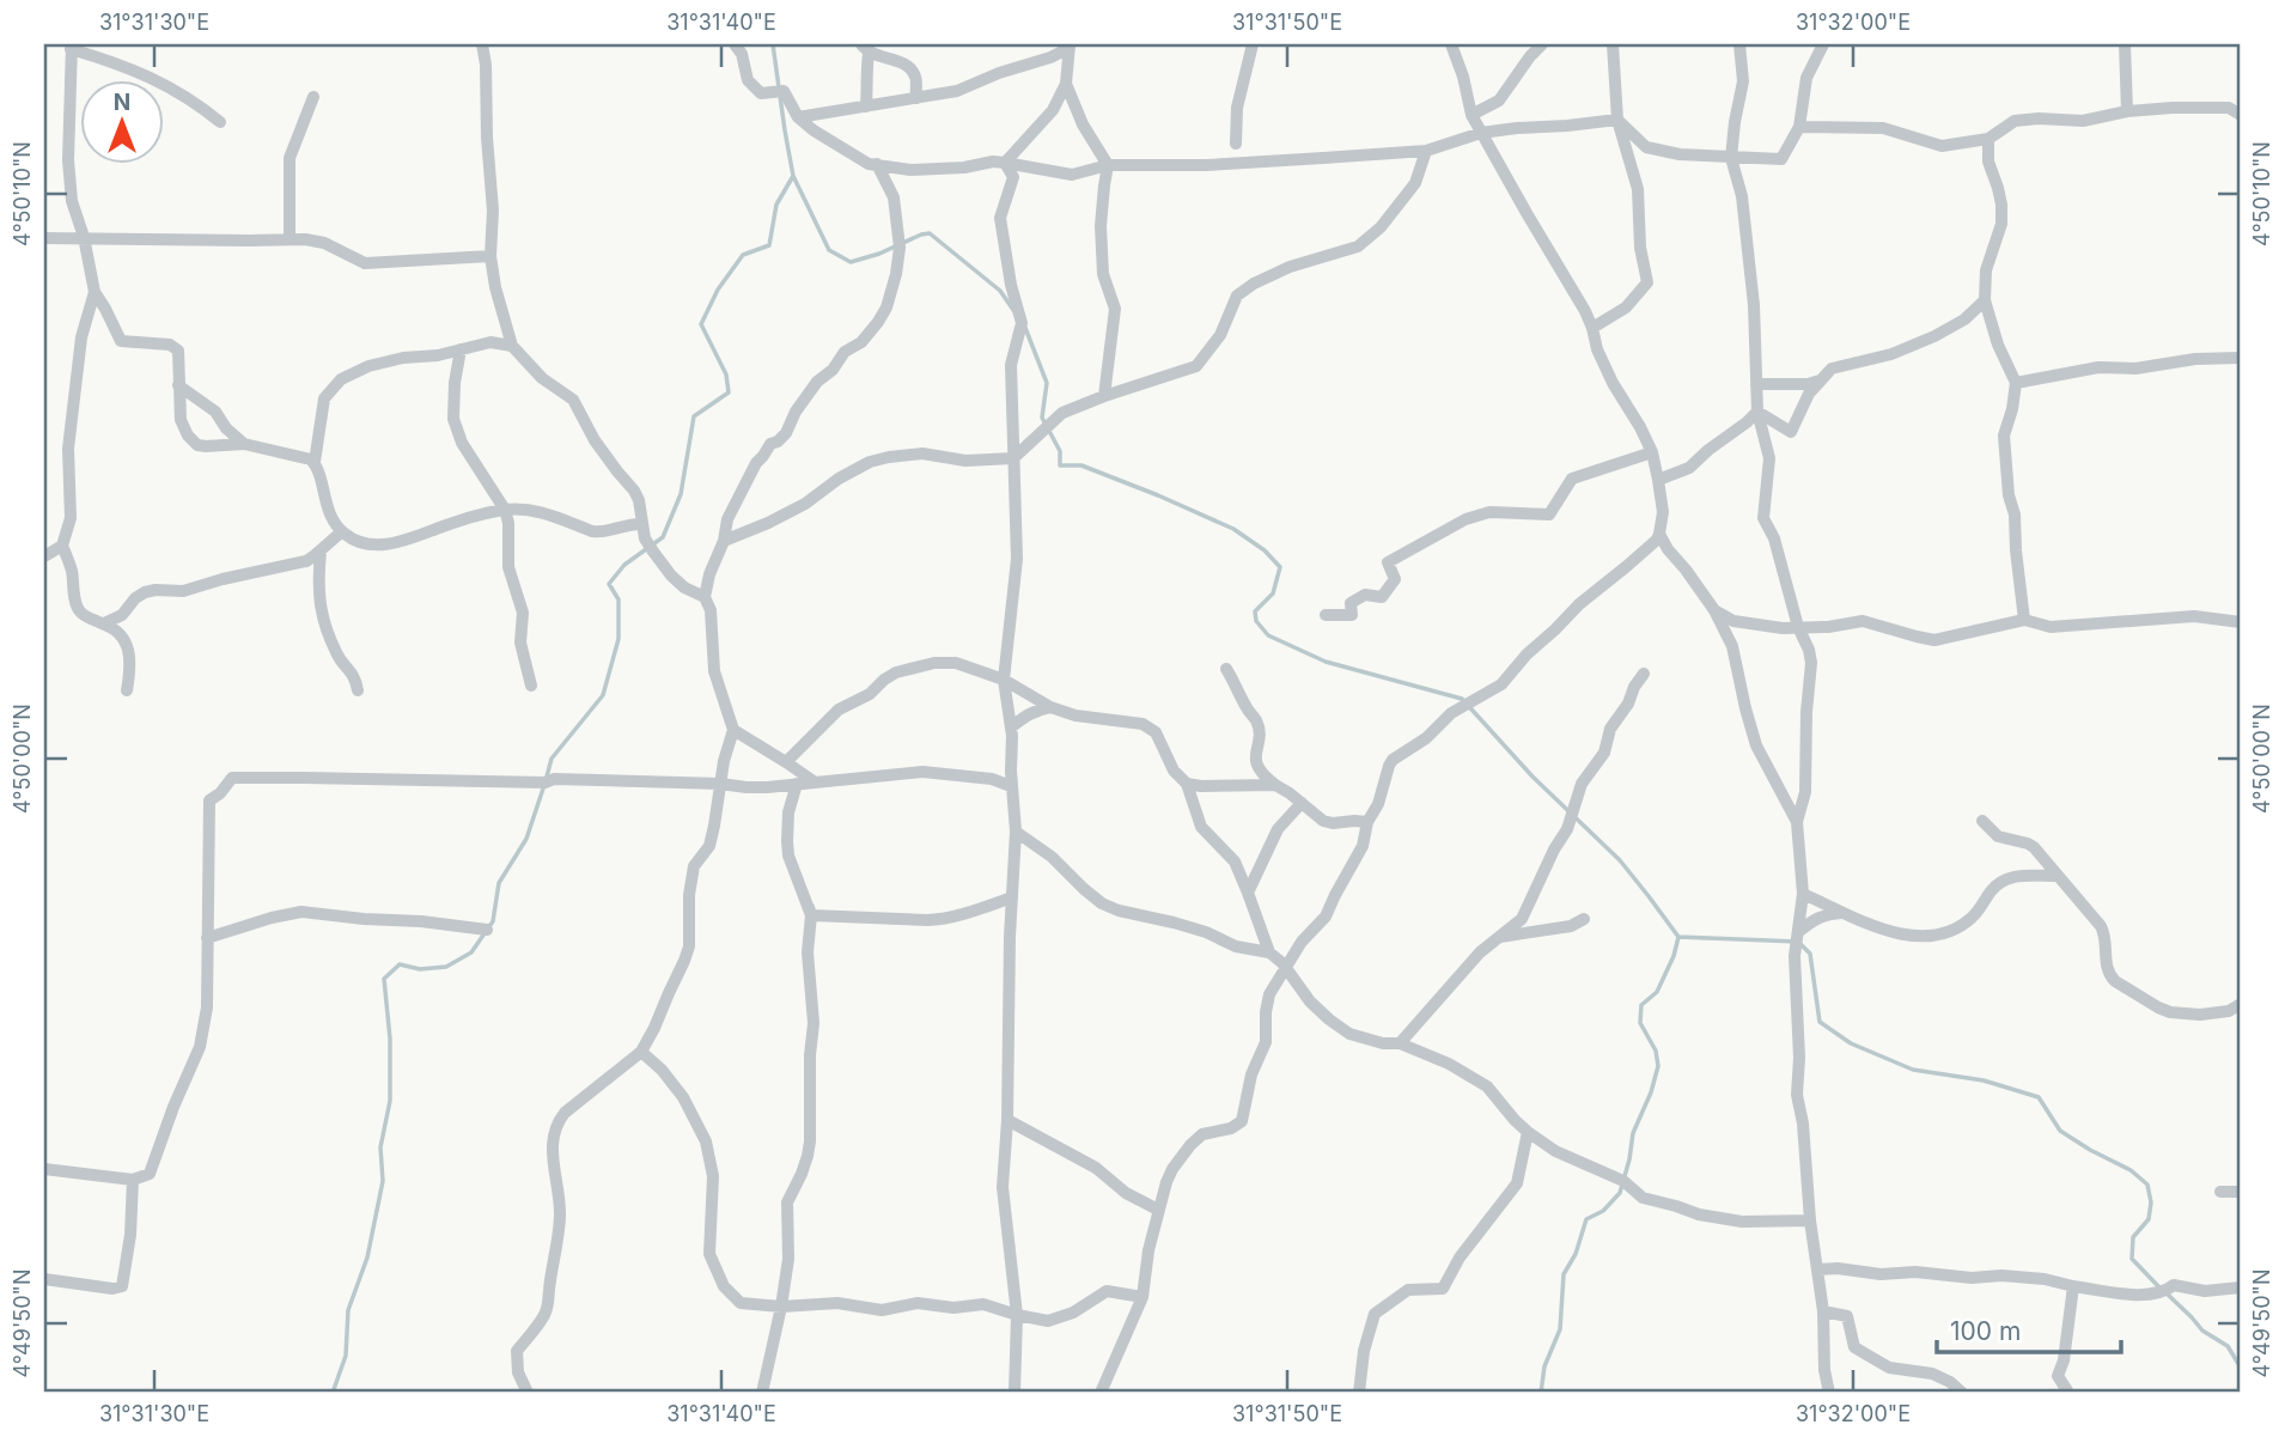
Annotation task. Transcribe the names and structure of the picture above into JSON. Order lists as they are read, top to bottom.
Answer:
{
  "scale_bar": "100 m",
  "north": "top",
  "coordinates": [
    "31°31'30\"E",
    "31°31'40\"E",
    "31°31'50\"E",
    "31°32'00\"E",
    "4°50'10\"N",
    "4°50'00\"N",
    "4°49'50\"N"
  ]
}
